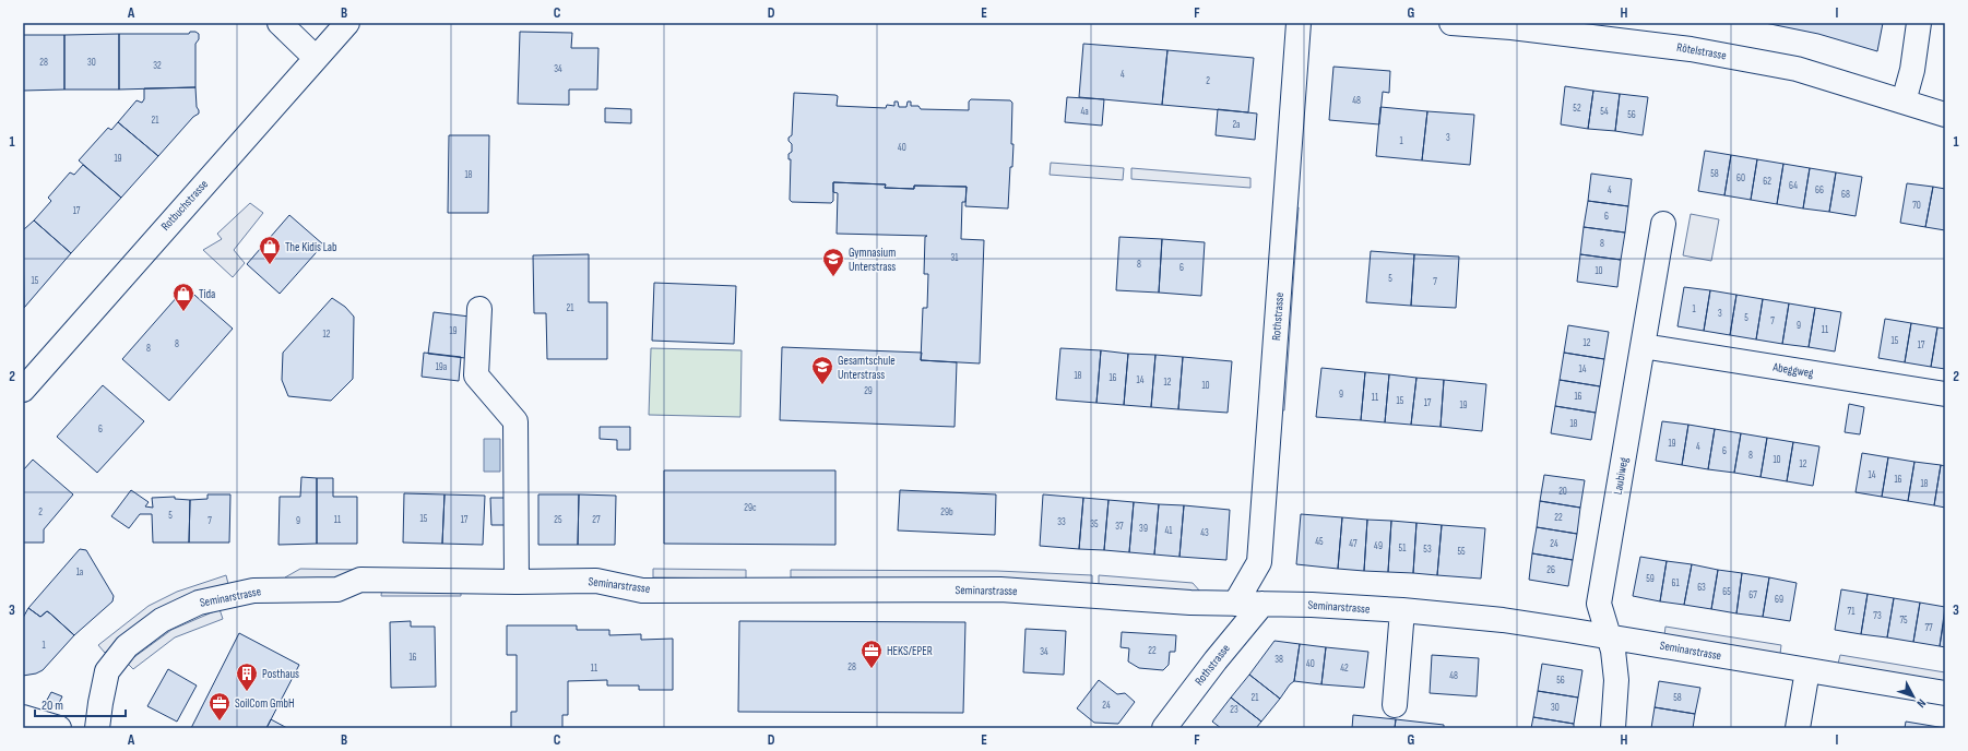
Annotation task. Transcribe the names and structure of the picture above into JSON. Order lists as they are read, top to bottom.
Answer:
{
  "streets": {
    "street": [
      "Rötelstrasse",
      "Rotbuchstrasse",
      "Rothstrasse",
      "Abeggweg",
      "Laubiweg",
      "Seminarstrasse"
    ]
  },
  "crossings": [
    ["Rothstrasse", "Seminarstrasse"],
    ["Abeggweg", "Laubiweg"],
    ["Laubiweg", "Seminarstrasse"]
  ],
  "places": {
    "shop": ["The Kidis Lab", "Tida"],
    "school or university": ["Gymnasium Unterstrass", "Gesamtschule Unterstrass"],
    "office": ["HEKS/EPER", "SoilCom GmbH"],
    "building": ["Posthaus"]
  },
  "house_numbers": [
    "28",
    "30",
    "32",
    "34",
    "4",
    "2",
    "48",
    "52",
    "4a",
    "54",
    "56",
    "21",
    "2a",
    "3",
    "1",
    "40",
    "19",
    "58",
    "18",
    "60",
    "62",
    "64",
    "4",
    "66",
    "68",
    "70",
    "17",
    "6",
    "8",
    "31",
    "8",
    "6",
    "10",
    "5",
    "15",
    "7",
    "21",
    "1",
    "3",
    "5",
    "7",
    "9",
    "11",
    "19",
    "12",
    "15",
    "12",
    "8",
    "17",
    "8",
    "19a",
    "14",
    "18",
    "16",
    "14",
    "12",
    "10",
    "29",
    "9",
    "16",
    "11",
    "15",
    "17",
    "19",
    "18",
    "6",
    "19",
    "4",
    "6",
    "8",
    "10",
    "12",
    "14",
    "16",
    "18",
    "20",
    "29c",
    "2",
    "29b",
    "5",
    "22",
    "15",
    "11",
    "17",
    "25",
    "27",
    "7",
    "9",
    "33",
    "35",
    "37",
    "39",
    "41",
    "43",
    "45",
    "47",
    "24",
    "49",
    "51",
    "53",
    "55",
    "26",
    "1a",
    "59",
    "61",
    "63",
    "65",
    "67",
    "69",
    "71",
    "73",
    "75",
    "77",
    "1",
    "22",
    "34",
    "16",
    "38",
    "40",
    "28",
    "11",
    "42",
    "48",
    "56",
    "21",
    "58",
    "24",
    "30",
    "23"
  ],
  "scale_bar": "20 m",
  "north": "bottom right",
  "grid": {
    "columns": [
      "A",
      "B",
      "C",
      "D",
      "E",
      "F",
      "G",
      "H",
      "I"
    ],
    "rows": ["1", "2", "3"]
  }
}
